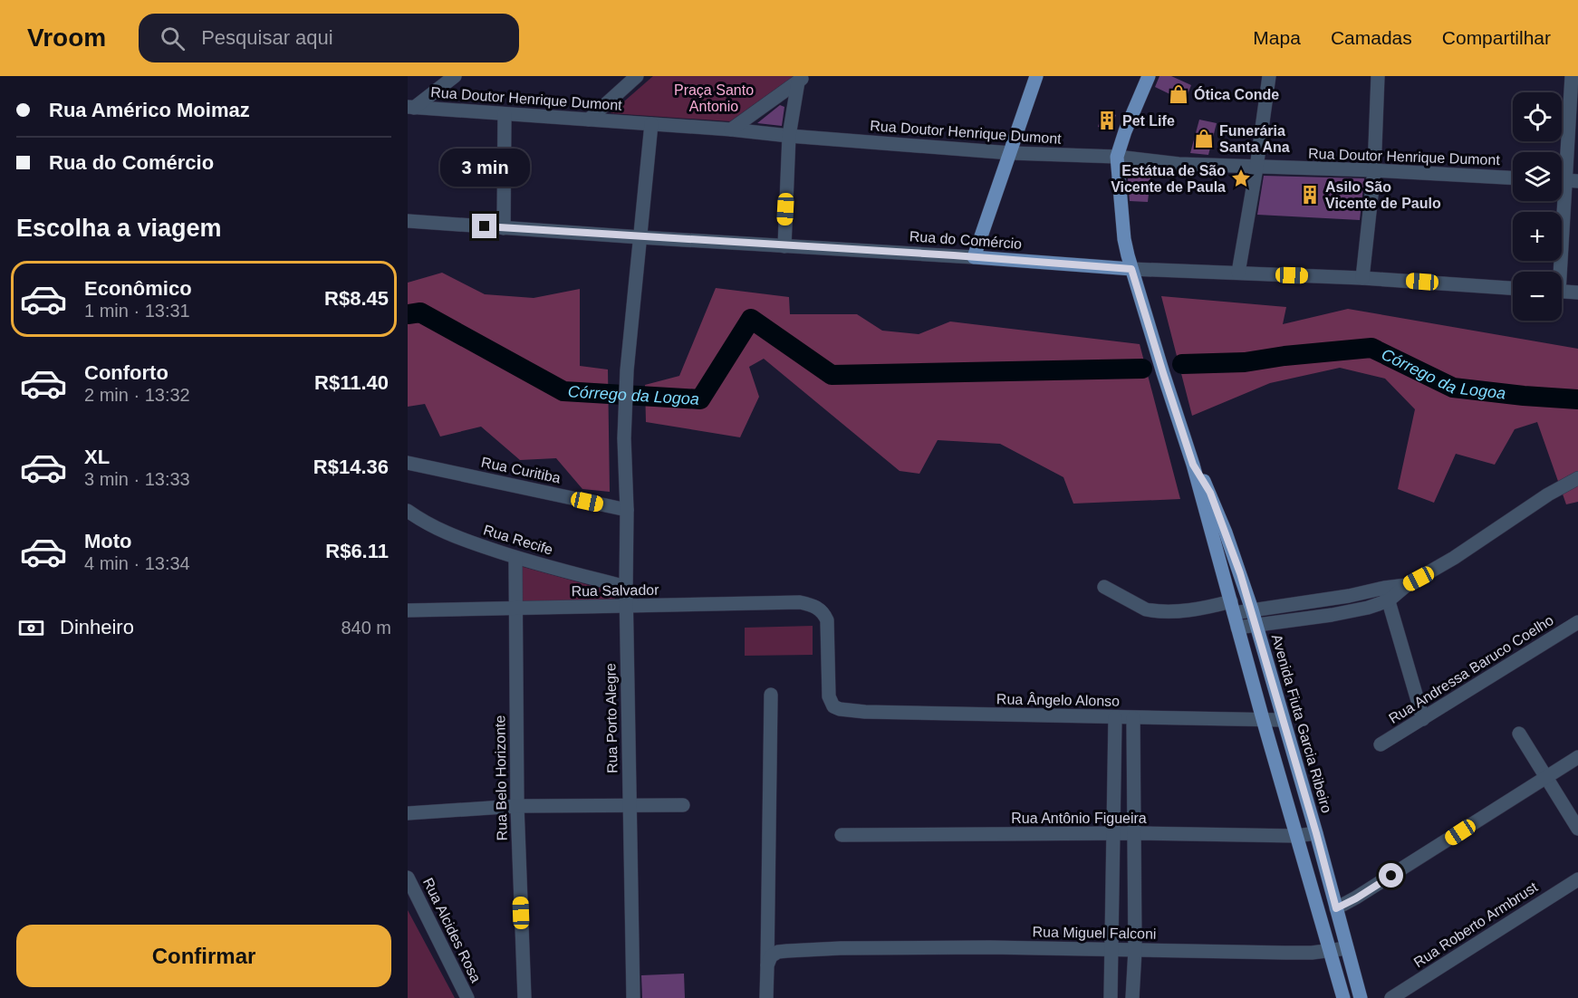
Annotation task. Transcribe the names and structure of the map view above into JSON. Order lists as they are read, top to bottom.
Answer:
{
  "streets": {
    "main road": ["Rua do Comércio", "Avenida Fiuta Garcia Ribeiro"],
    "street": [
      "Rua Doutor Henrique Dumont",
      "Rua Curitiba",
      "Rua Recife",
      "Rua Salvador",
      "Rua Andressa Baruco Coelho",
      "Rua Ângelo Alonso",
      "Rua Porto Alegre",
      "Rua Belo Horizonte",
      "Rua Antônio Figueira",
      "Rua Roberto Armbrust",
      "Rua Alcides Rosa",
      "Rua Miguel Falconi"
    ]
  },
  "crossings": [
    ["Rua Doutor Henrique Dumont", "Rua Porto Alegre"],
    ["Rua Doutor Henrique Dumont", "Avenida Fiuta Garcia Ribeiro"],
    ["Rua do Comércio", "Rua Porto Alegre"],
    ["Rua do Comércio", "Avenida Fiuta Garcia Ribeiro"],
    ["Rua Curitiba", "Rua Porto Alegre"],
    ["Rua Recife", "Rua Porto Alegre"],
    ["Rua Recife", "Rua Belo Horizonte"],
    ["Rua Salvador", "Rua Ângelo Alonso"],
    ["Rua Salvador", "Rua Porto Alegre"],
    ["Rua Salvador", "Rua Belo Horizonte"],
    ["Rua Ângelo Alonso", "Avenida Fiuta Garcia Ribeiro"],
    ["Avenida Fiuta Garcia Ribeiro", "Rua Antônio Figueira"],
    ["Avenida Fiuta Garcia Ribeiro", "Rua Miguel Falconi"]
  ],
  "water": ["Córrego da Logoa"],
  "parks": ["Praça Santo Antonio"],
  "places": {
    "shop": ["Ótica Conde", "Funerária Santa Ana"],
    "building": ["Pet Life", "Asilo São Vicente de Paulo"],
    "place": ["Estátua de São Vicente de Paula"]
  },
  "page": {
    "header": "Vroom",
    "search": "Pesquisar aqui",
    "nav": ["Mapa", "Camadas", "Compartilhar"],
    "banner": ["Rua Américo Moimaz", "Rua do Comércio"],
    "map_buttons": ["+", "−"],
    "bubble": "3 min",
    "heading": "Escolha a viagem",
    "list": [
      {
        "name": "Econômico",
        "note": "1 min · 13:31",
        "value": "R$8.45"
      },
      {
        "name": "Conforto",
        "note": "2 min · 13:32",
        "value": "R$11.40"
      },
      {
        "name": "XL",
        "note": "3 min · 13:33",
        "value": "R$14.36"
      },
      {
        "name": "Moto",
        "note": "4 min · 13:34",
        "value": "R$6.11"
      }
    ],
    "pay": ["Dinheiro", "840 m"],
    "buttons": "Confirmar"
  }
}
